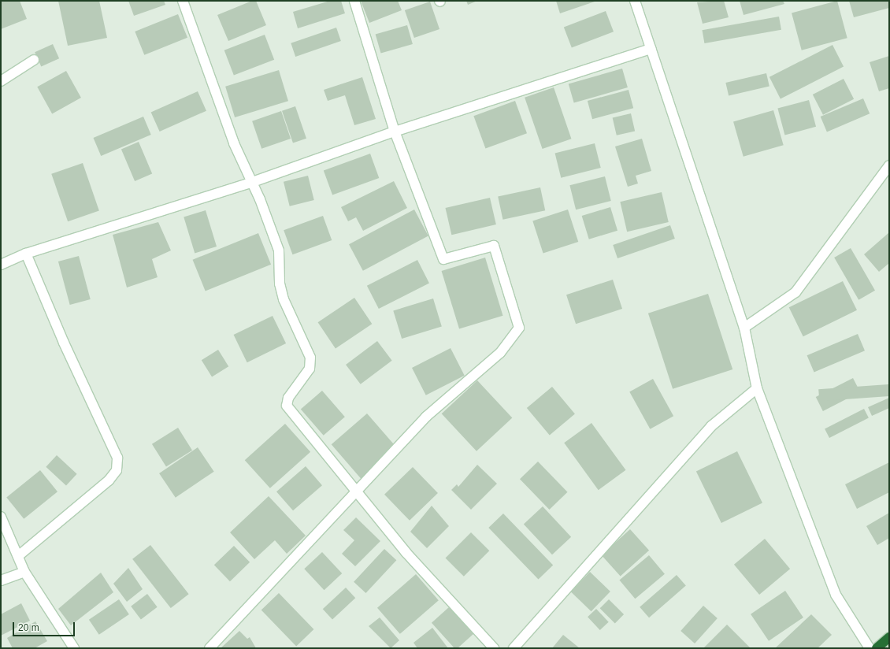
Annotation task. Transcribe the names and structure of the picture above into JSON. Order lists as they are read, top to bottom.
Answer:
{
  "scale_bar": "20 m"
}
